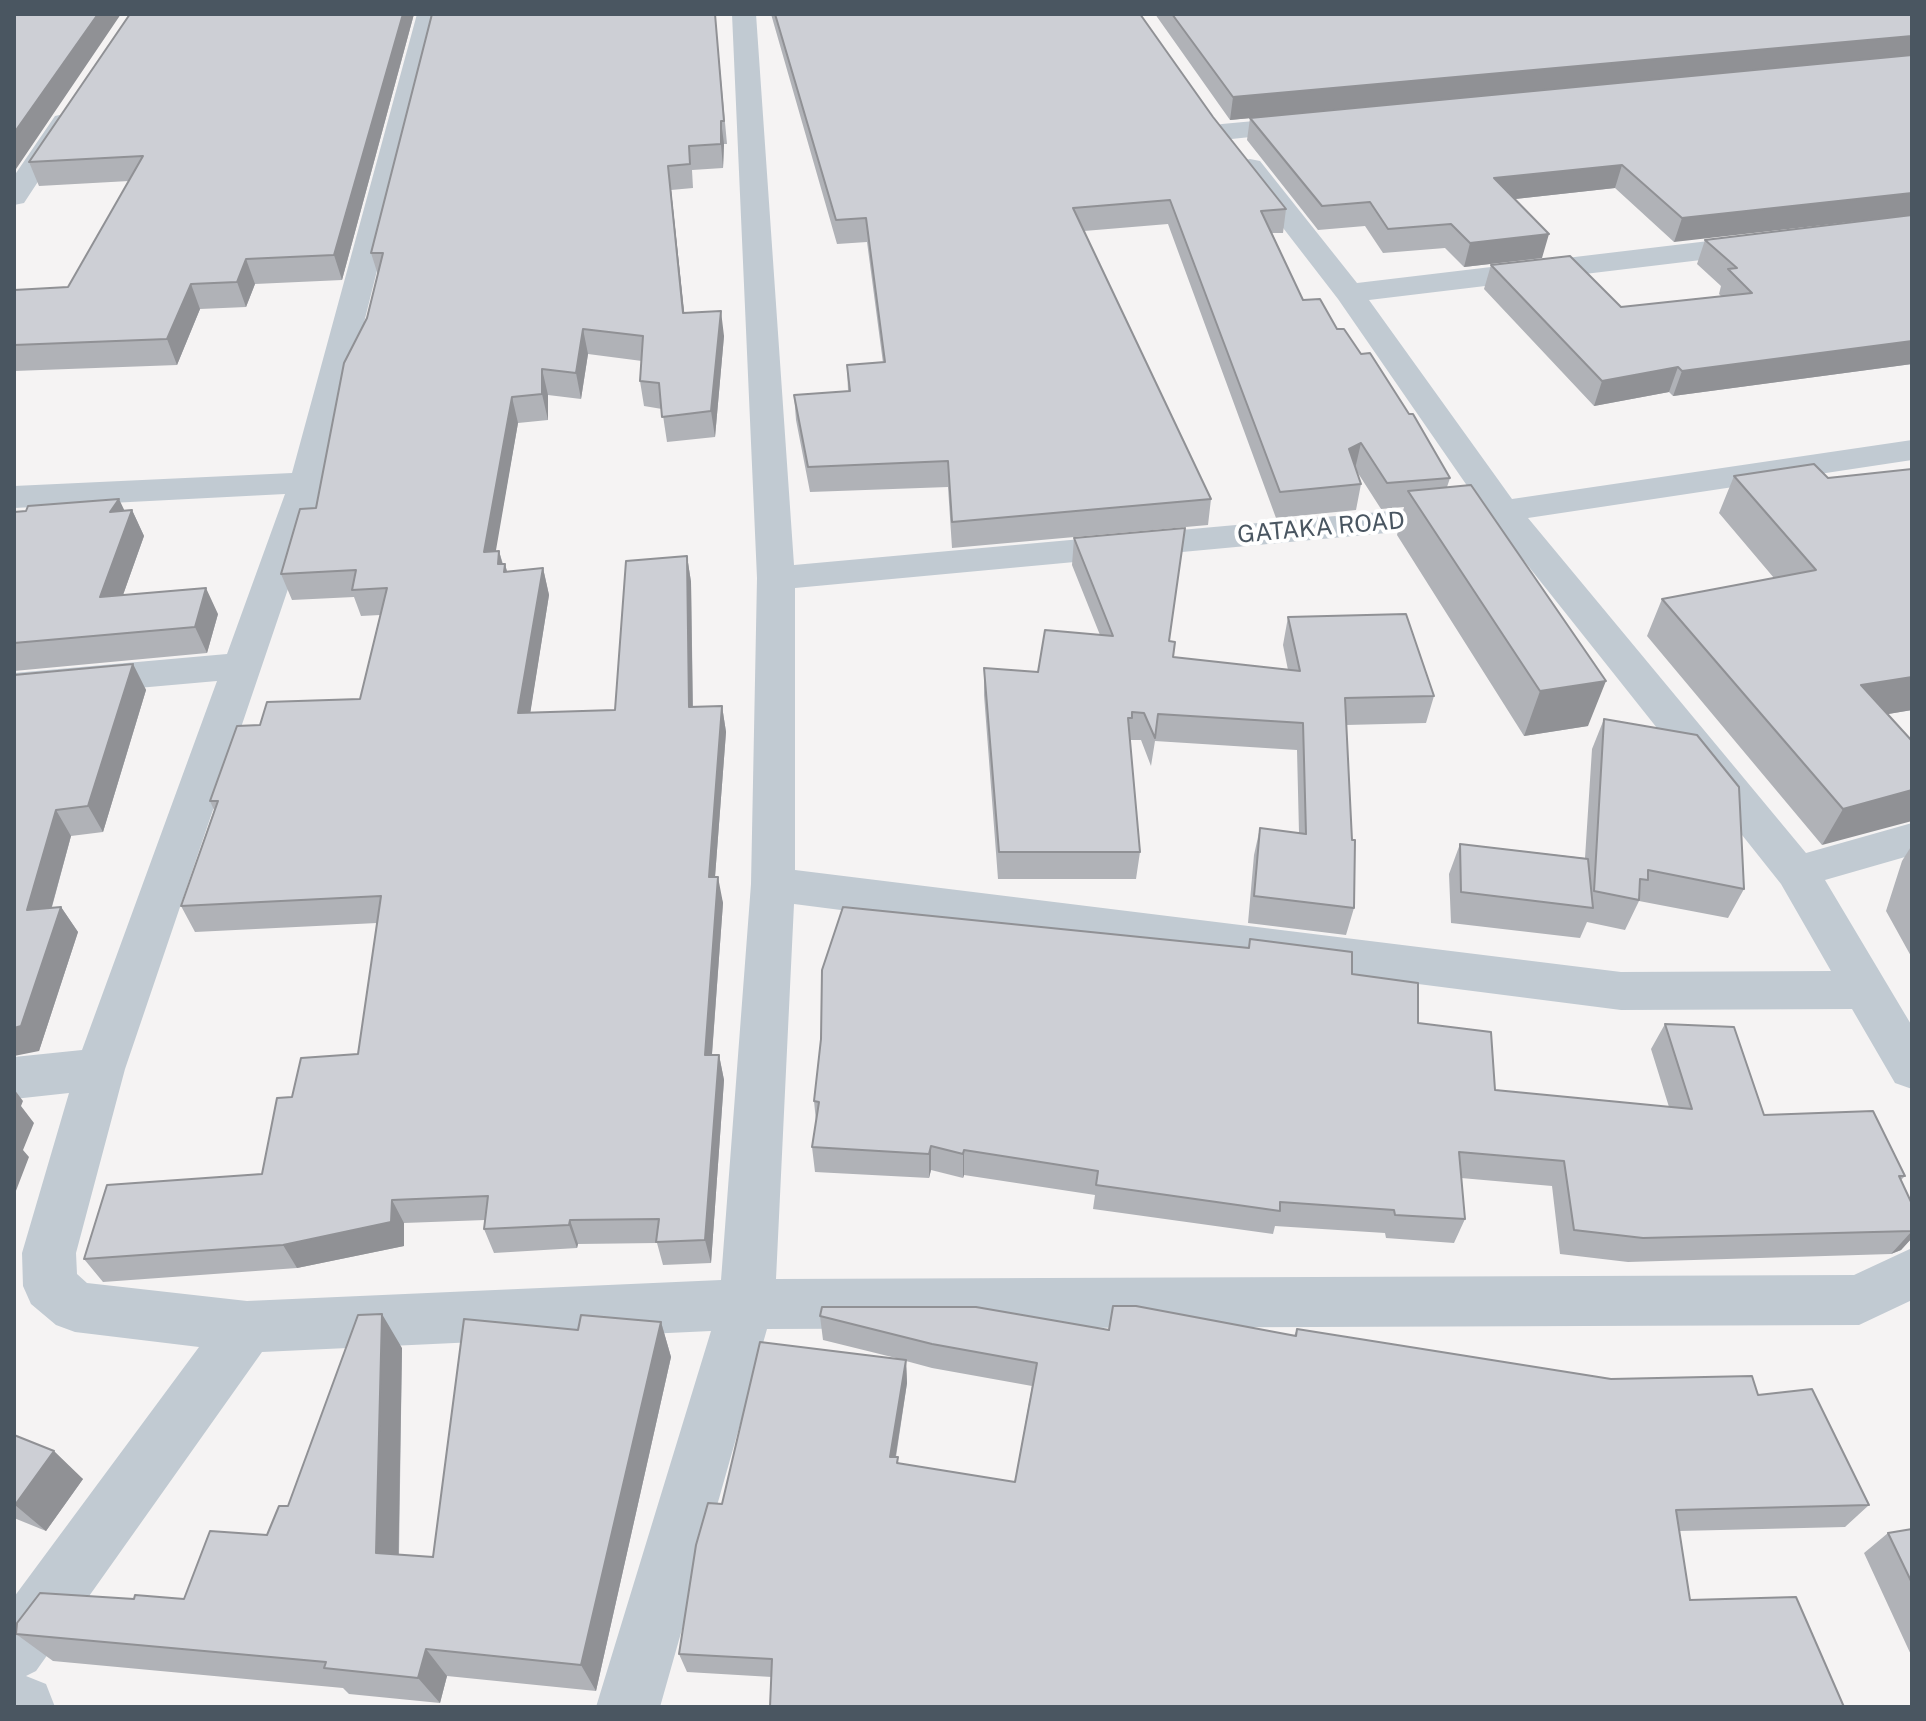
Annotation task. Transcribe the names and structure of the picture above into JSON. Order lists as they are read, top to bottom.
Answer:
{
  "streets": {
    "street": ["GATAKA ROAD"]
  }
}
